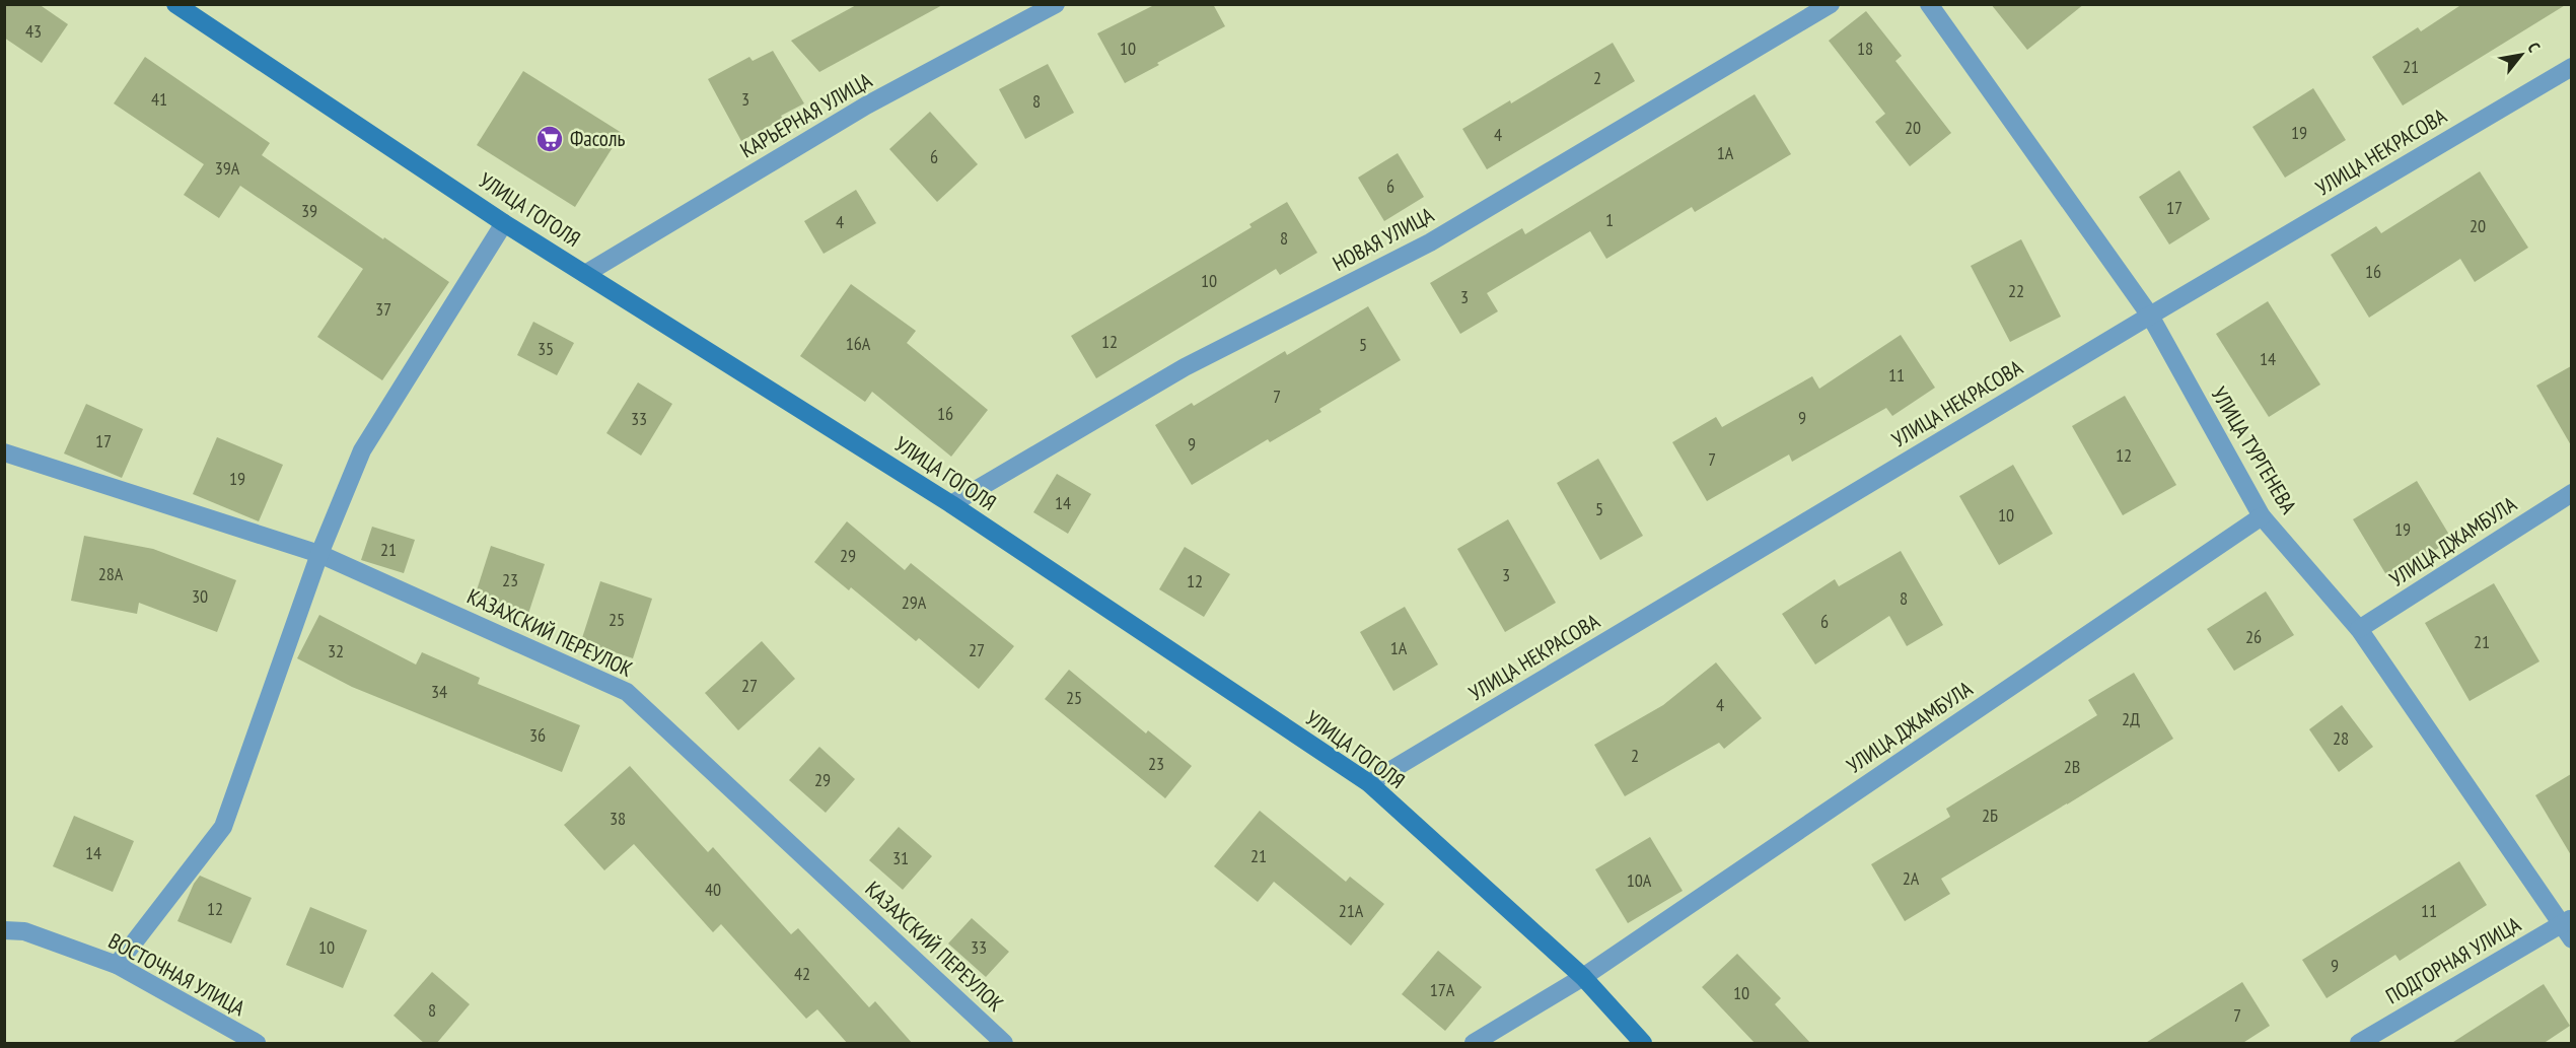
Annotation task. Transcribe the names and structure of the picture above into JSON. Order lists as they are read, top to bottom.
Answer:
{
  "streets": {
    "street": [
      "КАРЬЕРНАЯ УЛИЦА",
      "УЛИЦА НЕКРАСОВА",
      "УЛИЦА ГОГОЛЯ",
      "НОВАЯ УЛИЦА",
      "УЛИЦА ТУРГЕНЕВА",
      "УЛИЦА ДЖАМБУЛА",
      "КАЗАХСКИЙ ПЕРЕУЛОК",
      "ПОДГОРНАЯ УЛИЦА",
      "ВОСТОЧНАЯ УЛИЦА"
    ]
  },
  "crossings": [
    ["КАРЬЕРНАЯ УЛИЦА", "УЛИЦА ГОГОЛЯ"],
    ["УЛИЦА НЕКРАСОВА", "УЛИЦА ГОГОЛЯ"],
    ["УЛИЦА НЕКРАСОВА", "УЛИЦА ТУРГЕНЕВА"],
    ["УЛИЦА ГОГОЛЯ", "НОВАЯ УЛИЦА"],
    ["УЛИЦА ГОГОЛЯ", "УЛИЦА ДЖАМБУЛА"],
    ["УЛИЦА ТУРГЕНЕВА", "УЛИЦА ДЖАМБУЛА"],
    ["УЛИЦА ТУРГЕНЕВА", "ПОДГОРНАЯ УЛИЦА"]
  ],
  "places": {
    "supermarket": ["Фасоль"]
  },
  "house_numbers": [
    "43",
    "10",
    "18",
    "21",
    "2",
    "41",
    "3",
    "8",
    "20",
    "19",
    "4",
    "1А",
    "6",
    "39А",
    "6",
    "17",
    "39",
    "1",
    "4",
    "20",
    "8",
    "16",
    "10",
    "22",
    "3",
    "37",
    "12",
    "16А",
    "5",
    "35",
    "14",
    "11",
    "7",
    "16",
    "9",
    "33",
    "17",
    "9",
    "12",
    "7",
    "19",
    "14",
    "5",
    "10",
    "19",
    "21",
    "29",
    "28А",
    "3",
    "23",
    "12",
    "30",
    "8",
    "29А",
    "25",
    "6",
    "26",
    "21",
    "1А",
    "27",
    "32",
    "27",
    "34",
    "25",
    "4",
    "2Д",
    "36",
    "28",
    "2",
    "23",
    "2В",
    "29",
    "2Б",
    "38",
    "14",
    "21",
    "31",
    "2А",
    "10А",
    "40",
    "12",
    "21А",
    "11",
    "10",
    "33",
    "9",
    "42",
    "17А",
    "10",
    "8",
    "7"
  ],
  "north": "top right"
}
